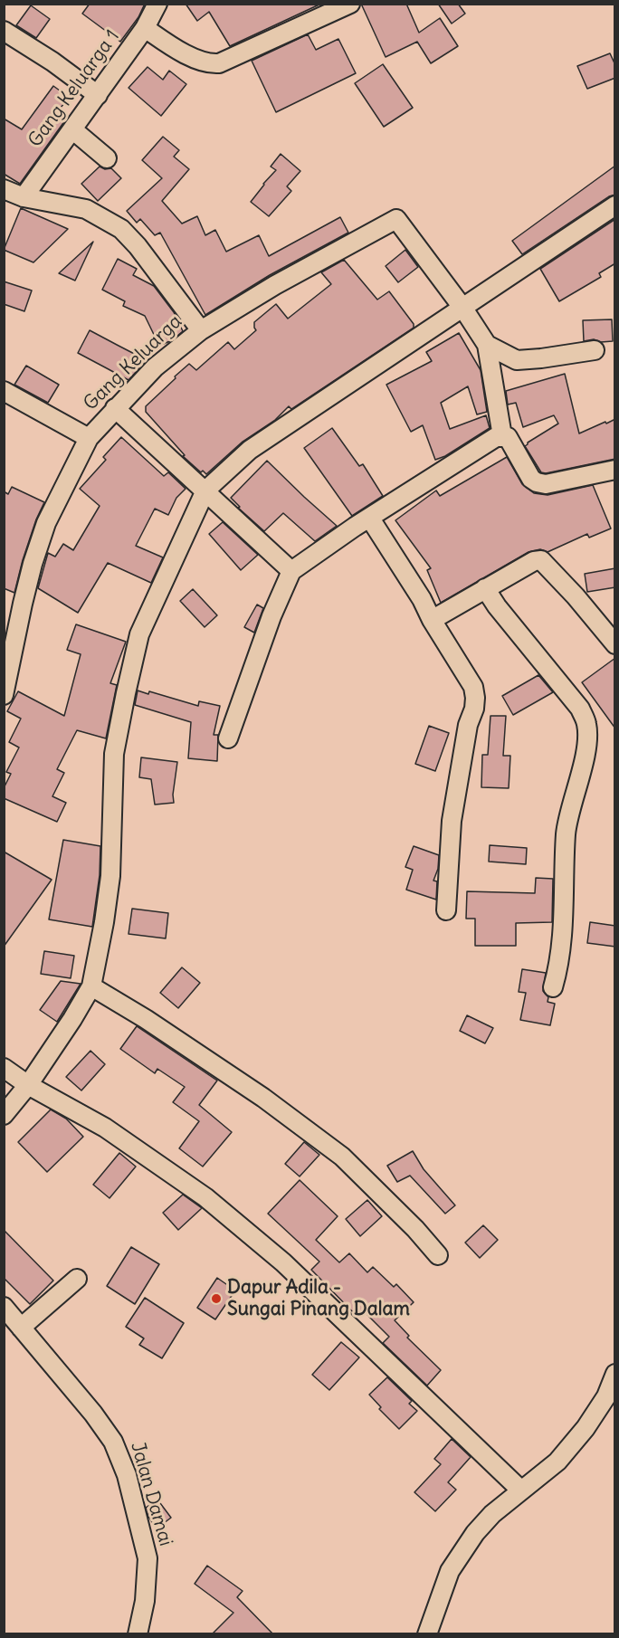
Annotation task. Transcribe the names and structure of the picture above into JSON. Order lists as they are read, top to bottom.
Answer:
{
  "streets": {
    "street": ["Gang Keluarga 1", "Gang Keluarga", "Jalan Damai"]
  },
  "crossings": [
    ["Gang Keluarga 1", "Gang Keluarga"]
  ],
  "places": ["Dapur Adila - Sungai Pinang Dalam"]
}
